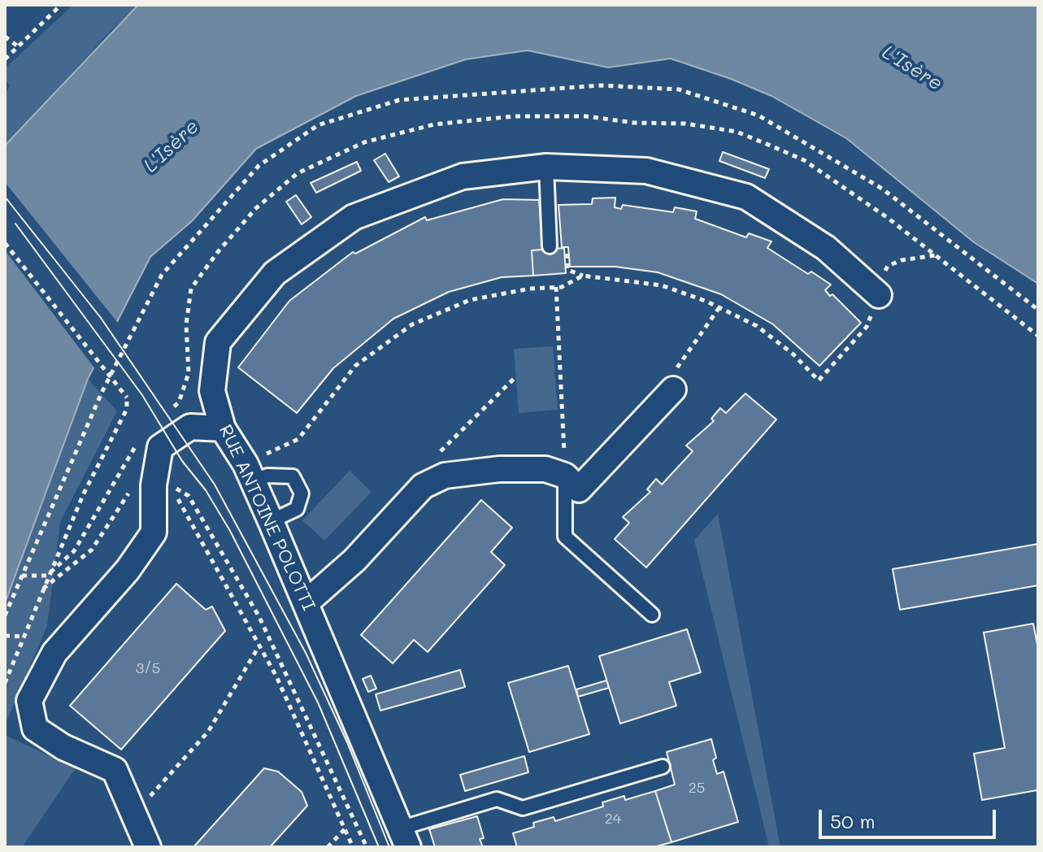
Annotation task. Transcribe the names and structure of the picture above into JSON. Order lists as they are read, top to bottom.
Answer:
{
  "streets": {
    "street": ["RUE ANTOINE POLOTTI"]
  },
  "water": ["L'Isère"],
  "house_numbers": ["3/5", "25", "24"],
  "scale_bar": "50 m"
}
